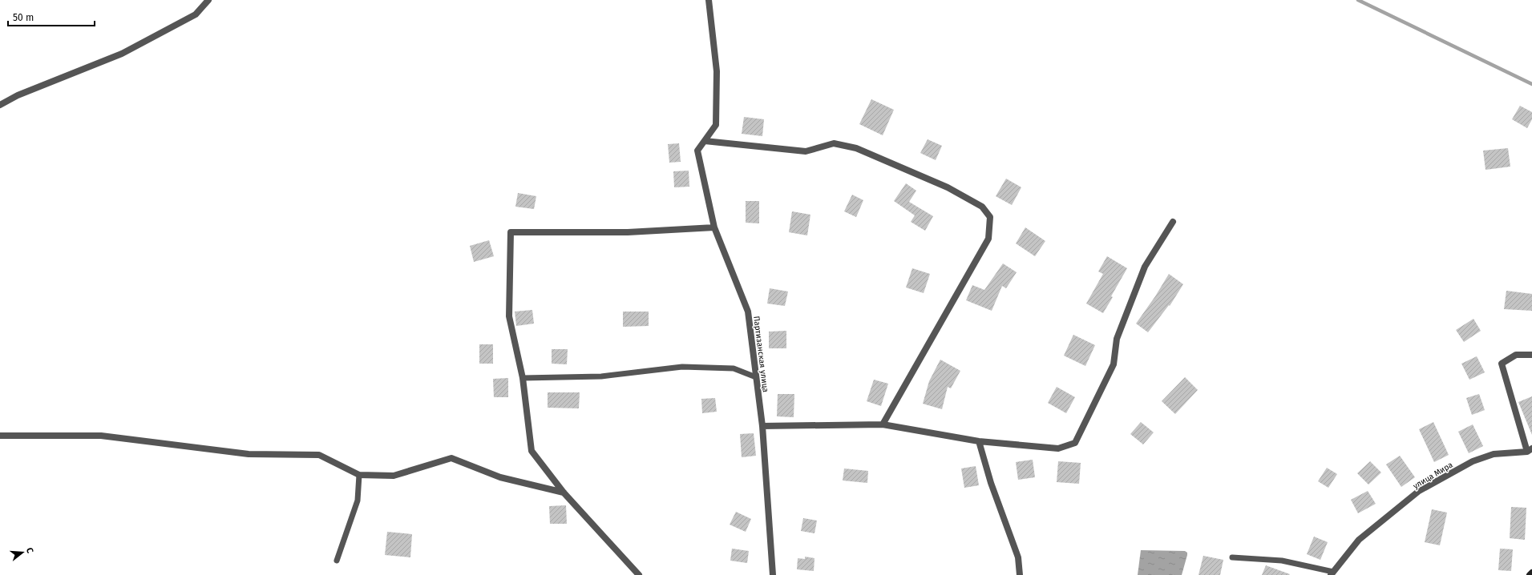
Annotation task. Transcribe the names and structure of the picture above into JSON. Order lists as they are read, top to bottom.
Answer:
{
  "streets": {
    "street": ["Партизанская улица", "улица Мира"]
  },
  "scale_bar": "50 m",
  "north": "right"
}
